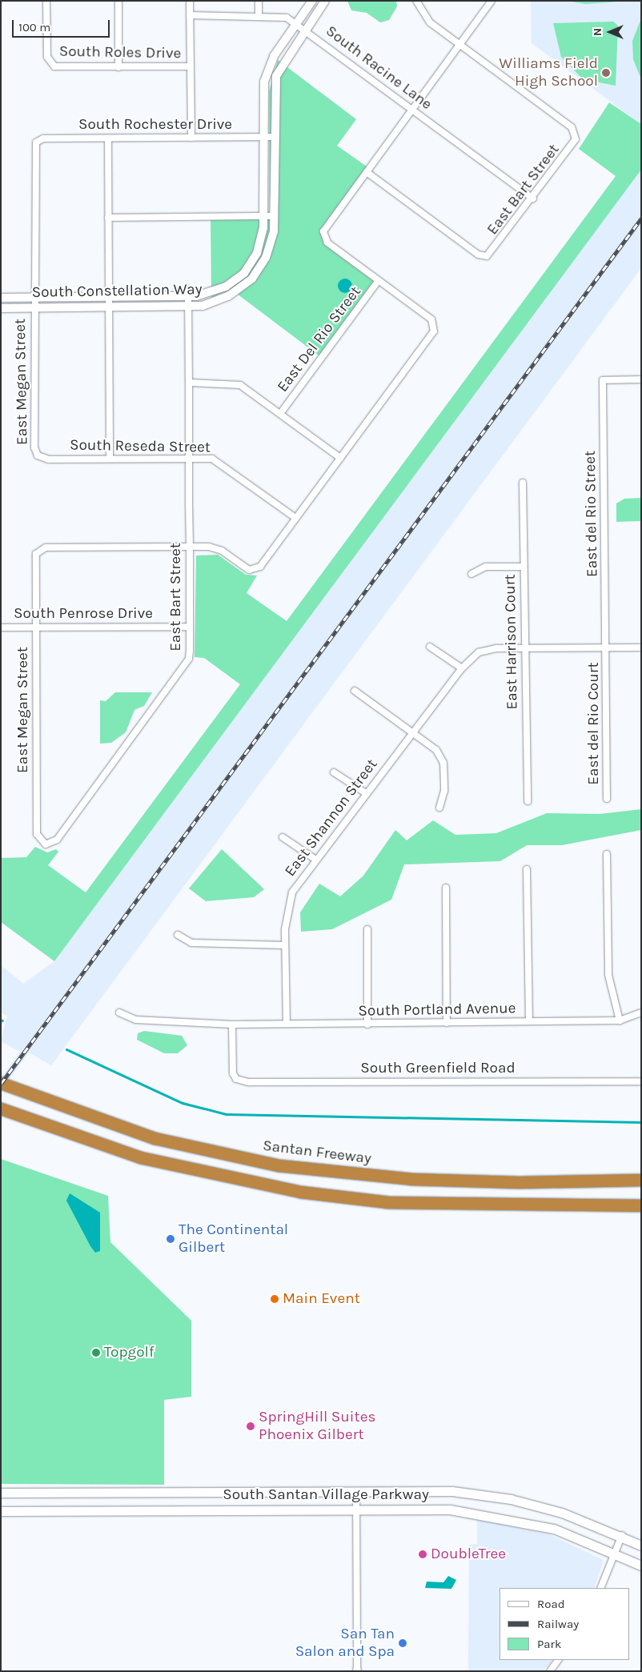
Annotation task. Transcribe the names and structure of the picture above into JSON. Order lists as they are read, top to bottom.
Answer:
{
  "streets": {
    "highway": ["Santan Freeway"],
    "main road": ["South Santan Village Parkway"],
    "street": [
      "South Roles Drive",
      "South Racine Lane",
      "South Rochester Drive",
      "East Bart Street",
      "South Constellation Way",
      "East Del Rio Street",
      "East Megan Street",
      "South Reseda Street",
      "East del Rio Street",
      "South Penrose Drive",
      "East Harrison Court",
      "East del Rio Court",
      "East Shannon Street",
      "South Portland Avenue",
      "South Greenfield Road"
    ]
  },
  "crossings": [
    ["South Racine Lane", "East Bart Street"],
    ["South Racine Lane", "South Constellation Way"],
    ["South Rochester Drive", "South Constellation Way"],
    ["South Rochester Drive", "East Megan Street"],
    ["East Bart Street", "South Constellation Way"],
    ["East Bart Street", "East Megan Street"],
    ["East Bart Street", "South Reseda Street"],
    ["East Bart Street", "South Penrose Drive"],
    ["South Constellation Way", "East Megan Street"],
    ["East Megan Street", "South Reseda Street"],
    ["East Megan Street", "South Penrose Drive"],
    ["East del Rio Street", "East del Rio Court"],
    ["East del Rio Street", "East Shannon Street"],
    ["East Harrison Court", "East Shannon Street"],
    ["East del Rio Court", "East Shannon Street"],
    ["East Shannon Street", "South Portland Avenue"],
    ["South Portland Avenue", "South Greenfield Road"]
  ],
  "places": [
    "Williams Field High School",
    "The Continental Gilbert",
    "Main Event",
    "Topgolf",
    "SpringHill Suites Phoenix Gilbert",
    "DoubleTree",
    "San Tan Salon and Spa"
  ],
  "legend": ["Road", "Railway", "Park"],
  "scale_bar": "100 m",
  "north": "left"
}
